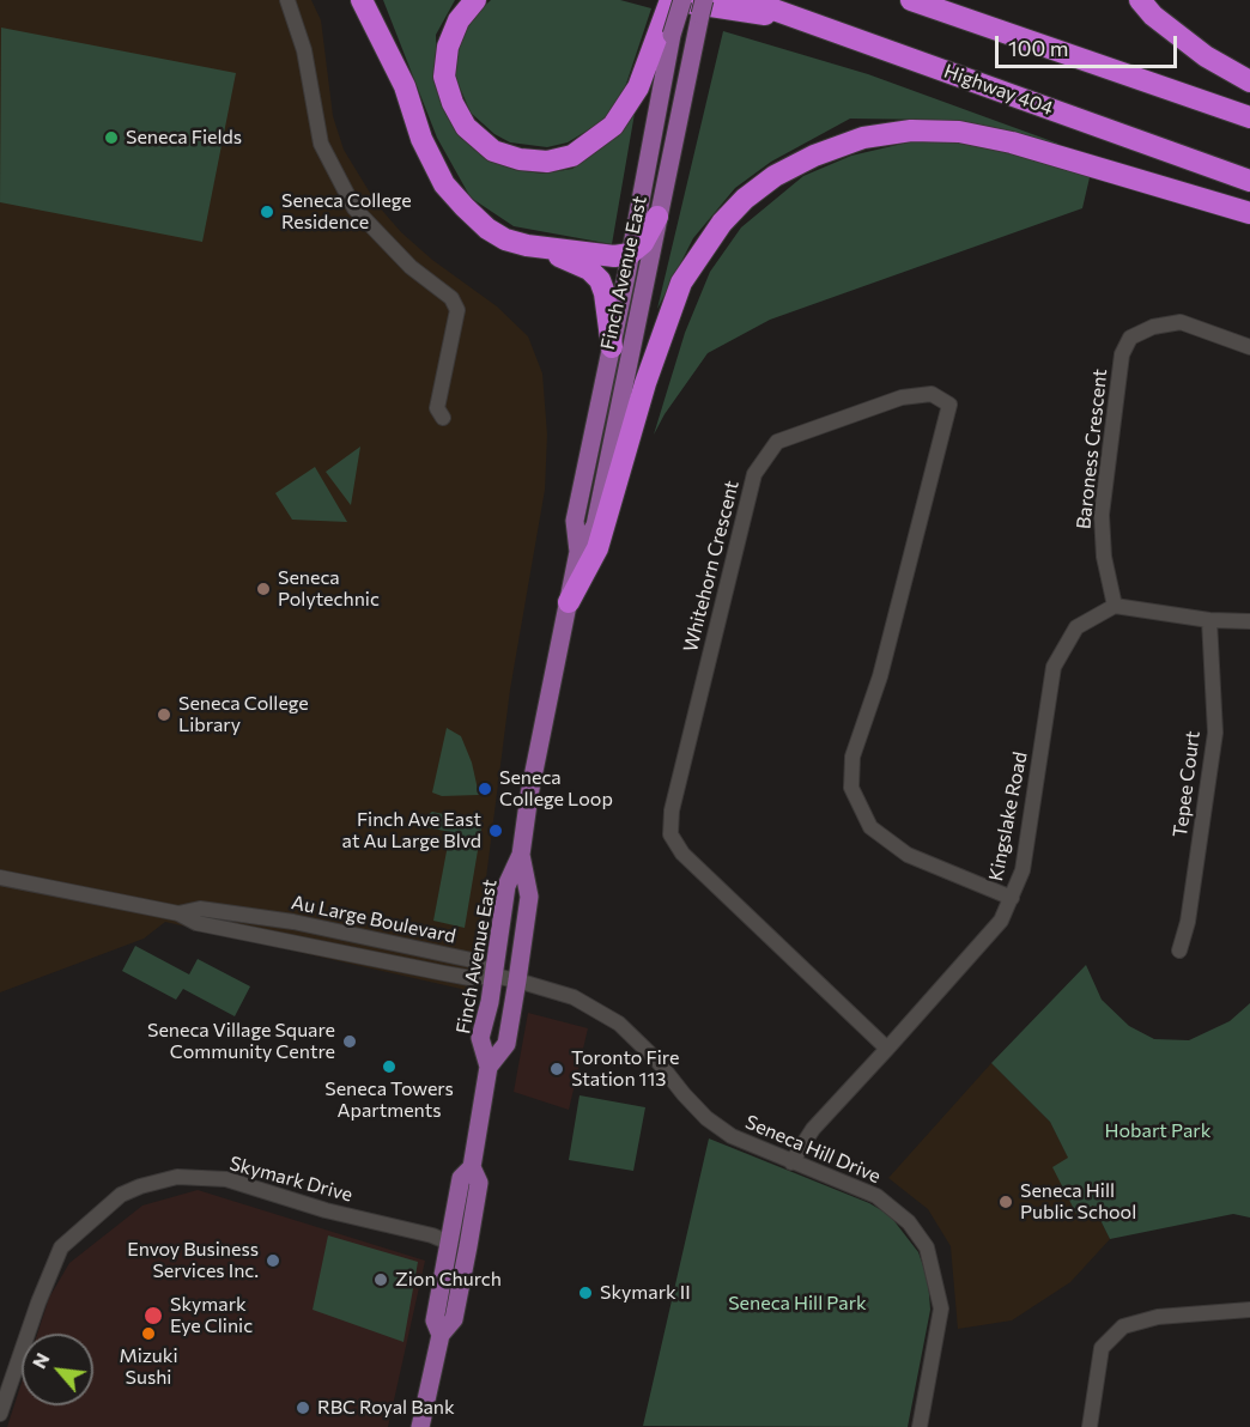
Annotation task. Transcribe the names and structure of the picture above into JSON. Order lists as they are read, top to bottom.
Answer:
{
  "streets": {
    "highway": ["Highway 404"],
    "main road": ["Finch Avenue East"],
    "street": [
      "Baroness Crescent",
      "Whitehorn Crescent",
      "Tepee Court",
      "Kingslake Road",
      "Au Large Boulevard",
      "Seneca Hill Drive",
      "Skymark Drive"
    ]
  },
  "crossings": [
    ["Finch Avenue East", "Au Large Boulevard"],
    ["Finch Avenue East", "Seneca Hill Drive"],
    ["Finch Avenue East", "Skymark Drive"],
    ["Baroness Crescent", "Kingslake Road"],
    ["Whitehorn Crescent", "Kingslake Road"],
    ["Kingslake Road", "Seneca Hill Drive"],
    ["Au Large Boulevard", "Seneca Hill Drive"]
  ],
  "parks": ["Hobart Park", "Seneca Hill Park"],
  "places": [
    "Seneca Fields",
    "Seneca College Residence",
    "Seneca Polytechnic",
    "Seneca College Library",
    "Seneca College Loop",
    "Finch Ave East at Au Large Blvd",
    "Seneca Village Square Community Centre",
    "Seneca Towers Apartments",
    "Toronto Fire Station 113",
    "Seneca Hill Public School",
    "Envoy Business Services Inc.",
    "Zion Church",
    "Skymark II",
    "Skymark Eye Clinic",
    "Mizuki Sushi",
    "RBC Royal Bank"
  ],
  "scale_bar": "100 m",
  "north": "top left"
}
